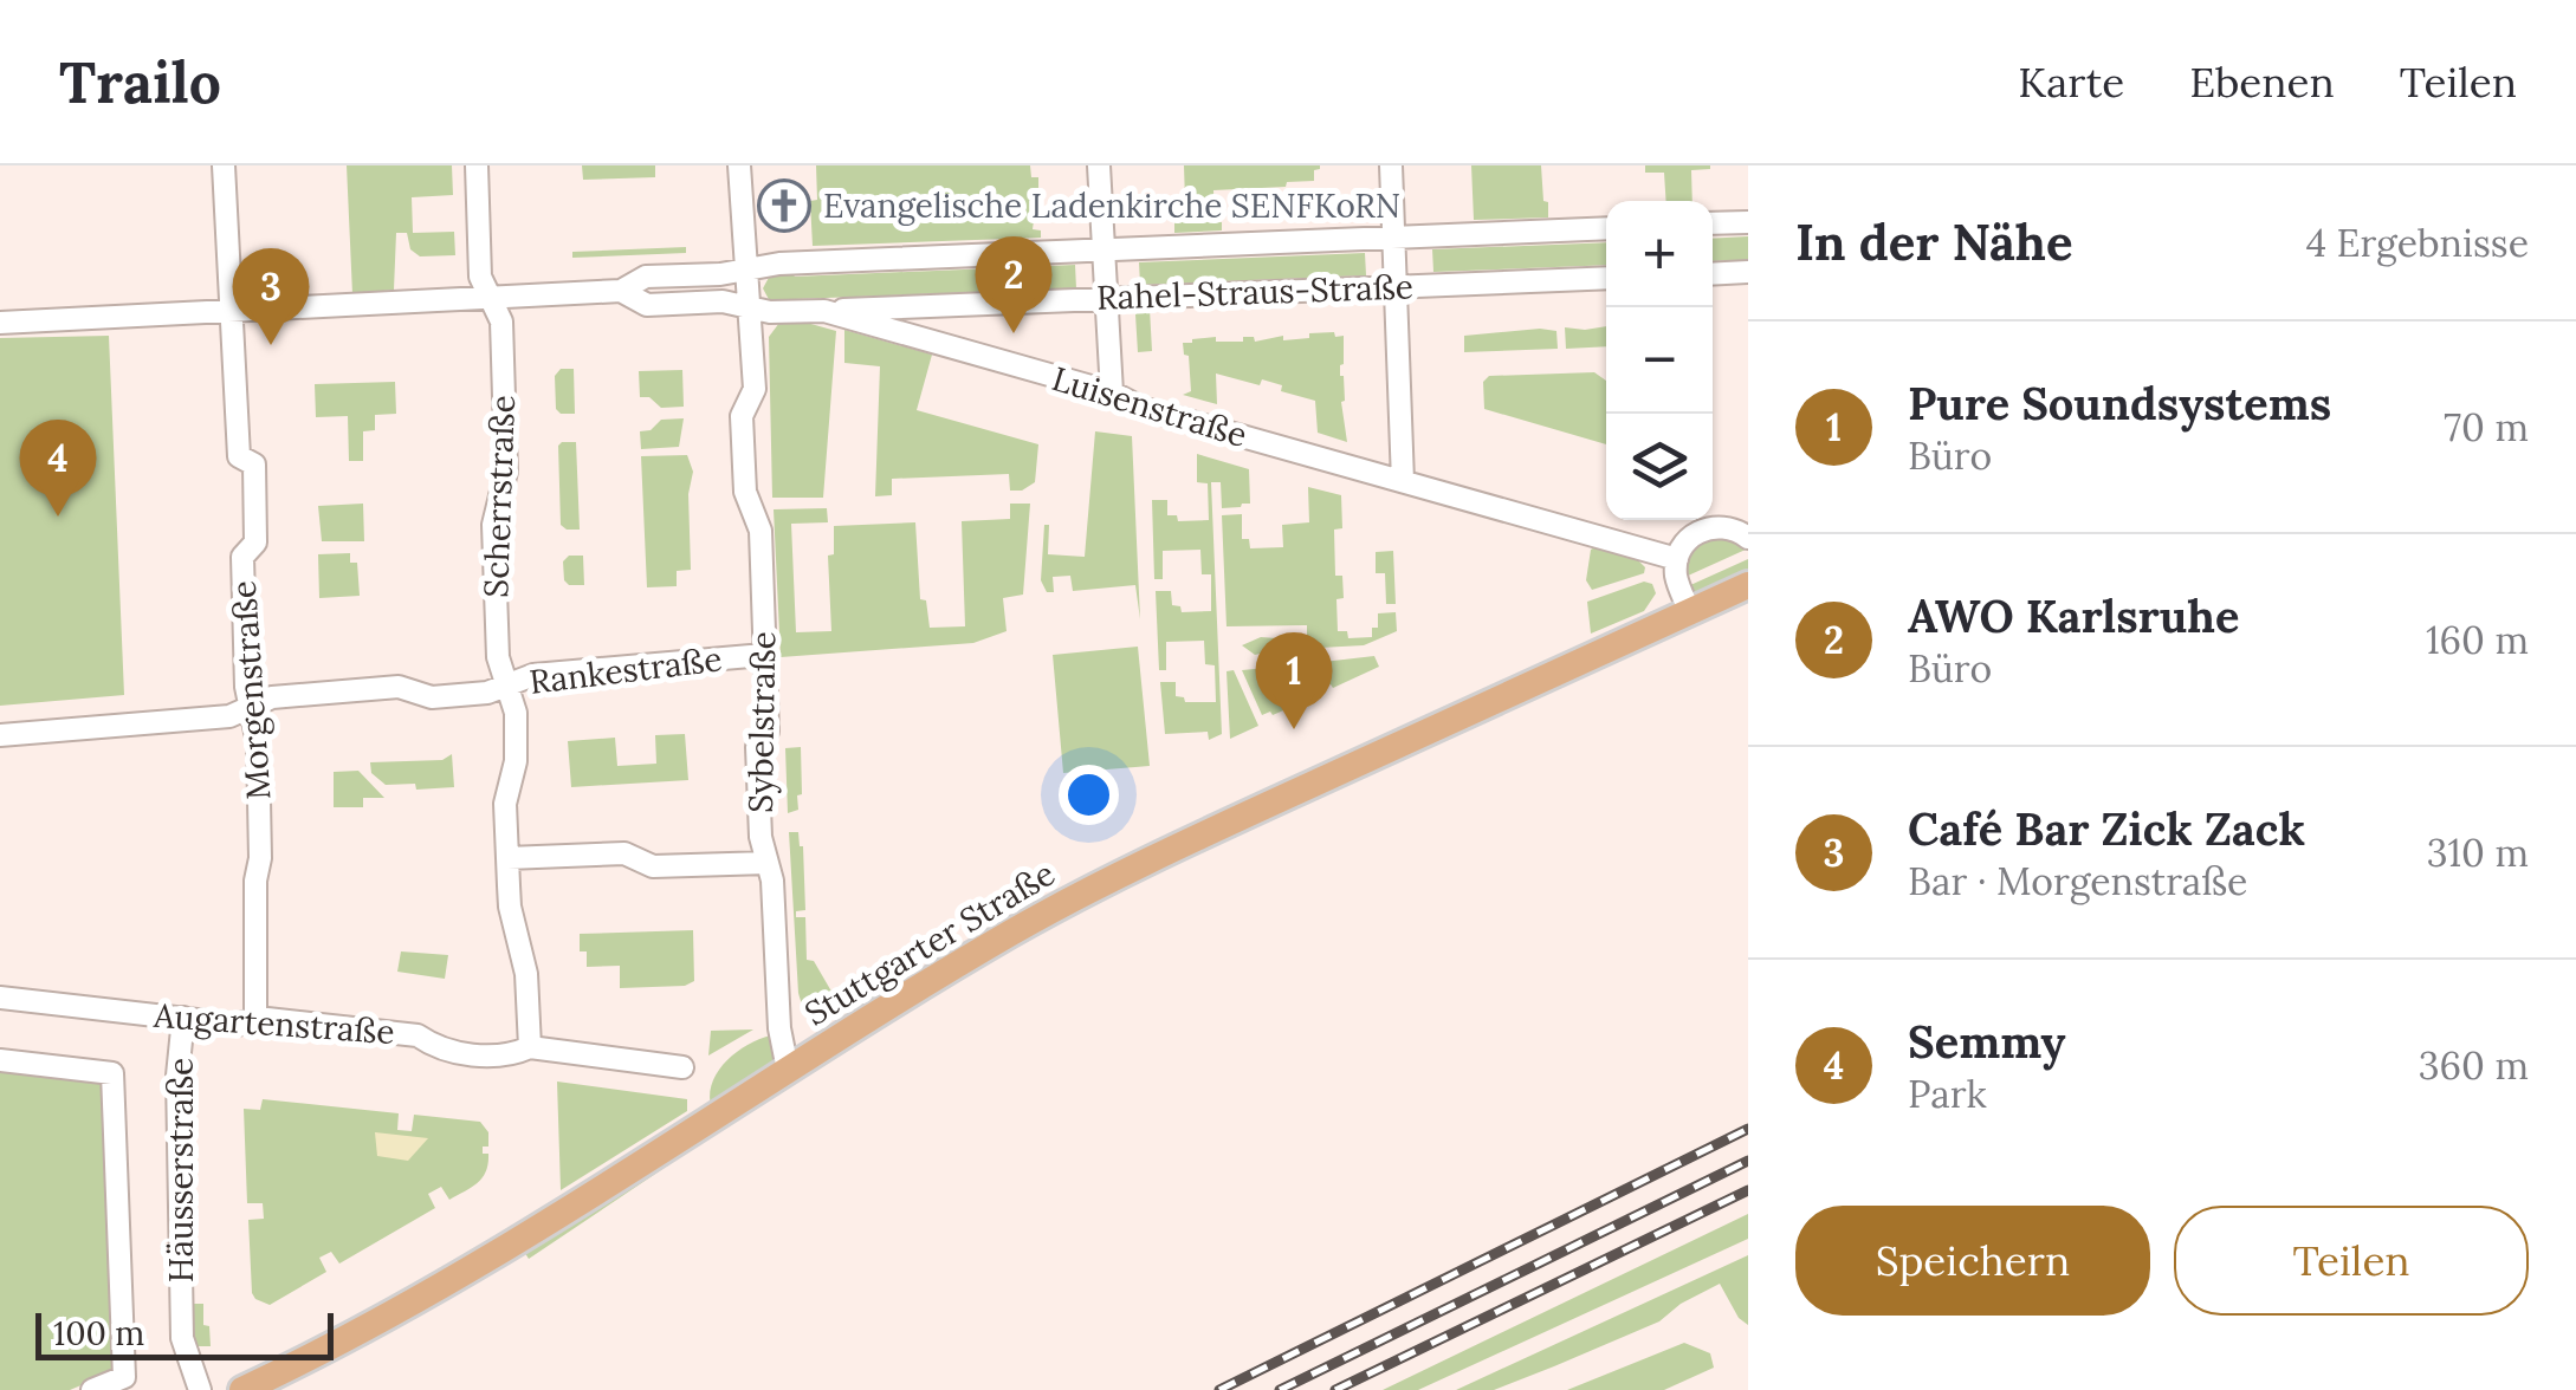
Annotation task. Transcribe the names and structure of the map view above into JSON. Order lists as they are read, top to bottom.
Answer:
{
  "streets": {
    "main road": ["Stuttgarter Straße"],
    "street": [
      "Rahel-Straus-Straße",
      "Luisenstraße",
      "Scherrstraße",
      "Rankestraße",
      "Morgenstraße",
      "Sybelstraße",
      "Augartenstraße",
      "Häusserstraße"
    ]
  },
  "crossings": [
    ["Rahel-Straus-Straße", "Luisenstraße"],
    ["Rahel-Straus-Straße", "Sybelstraße"],
    ["Luisenstraße", "Scherrstraße"],
    ["Luisenstraße", "Morgenstraße"],
    ["Luisenstraße", "Sybelstraße"],
    ["Scherrstraße", "Rankestraße"],
    ["Scherrstraße", "Augartenstraße"],
    ["Rankestraße", "Morgenstraße"],
    ["Rankestraße", "Sybelstraße"],
    ["Morgenstraße", "Augartenstraße"],
    ["Sybelstraße", "Stuttgarter Straße"],
    ["Augartenstraße", "Häusserstraße"]
  ],
  "places": {
    "church": ["Evangelische Ladenkirche SENFKoRN"]
  },
  "scale_bar": "100 m",
  "page": {
    "header": "Trailo",
    "nav": ["Karte", "Ebenen", "Teilen"],
    "heading": ["In der Nähe", "4 Ergebnisse"],
    "map_buttons": ["+", "−"],
    "pins": [
      "2",
      "3",
      "4",
      "1"
    ],
    "list": [
      {
        "mark": "1",
        "name": "Pure Soundsystems",
        "note": "Büro",
        "value": "70 m"
      },
      {
        "mark": "2",
        "name": "AWO Karlsruhe",
        "note": "Büro",
        "value": "160 m"
      },
      {
        "mark": "3",
        "name": "Café Bar Zick Zack",
        "note": "Bar · Morgenstraße",
        "value": "310 m"
      },
      {
        "mark": "4",
        "name": "Semmy",
        "note": "Park",
        "value": "360 m"
      }
    ],
    "buttons": ["Speichern", "Teilen"],
    "scale": "100 m"
  }
}
